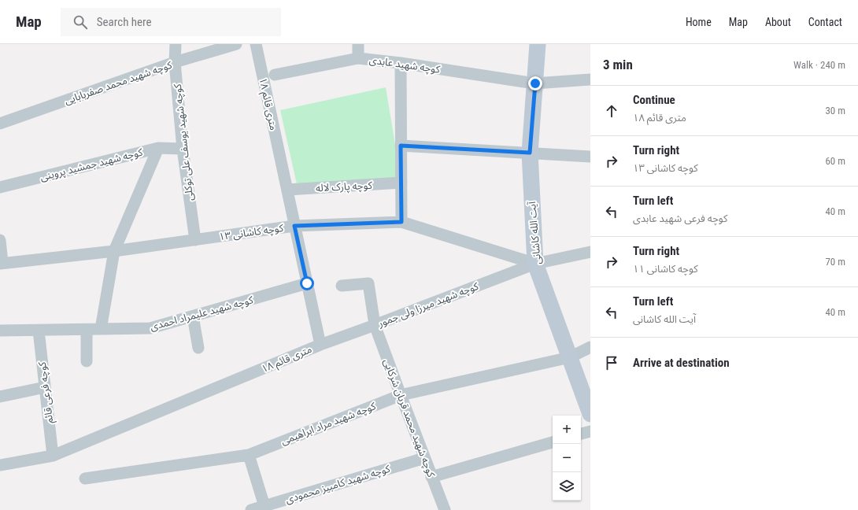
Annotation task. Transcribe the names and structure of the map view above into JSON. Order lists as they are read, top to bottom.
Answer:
{
  "streets": {
    "main road": ["آیت الله کاشانی"],
    "street": [
      "کوچه شهید عابدی",
      "کوچه شهید محمد صفربابایی",
      "۱۸ متری قائم",
      "کوچه شهید یوسف علی توکلی",
      "کوچه شهید جمشید پروینی",
      "کوچه پارک لاله",
      "کوچه کاشانی ۱۳",
      "کوچه شهید میرزا ولی جمور",
      "کوچه شهید علیمراد احمدی",
      "کوچه فرعی قائم",
      "کوچه شهید محمد قربان شرکایی",
      "کوچه شهید مراد ابراهیمی",
      "کوچه شهید کامبیز محمودی"
    ]
  },
  "crossings": [
    ["کوچه شهید عابدی", "آیت الله کاشانی"],
    ["کوچه شهید محمد صفربابایی", "کوچه شهید یوسف علی توکلی"],
    ["۱۸ متری قائم", "کوچه پارک لاله"],
    ["۱۸ متری قائم", "کوچه کاشانی ۱۳"],
    ["۱۸ متری قائم", "کوچه شهید میرزا ولی جمور"],
    ["۱۸ متری قائم", "کوچه شهید علیمراد احمدی"],
    ["۱۸ متری قائم", "کوچه فرعی قائم"],
    ["کوچه شهید یوسف علی توکلی", "کوچه شهید جمشید پروینی"],
    ["کوچه شهید یوسف علی توکلی", "کوچه کاشانی ۱۳"],
    ["کوچه کاشانی ۱۳", "آیت الله کاشانی"],
    ["کوچه کاشانی ۱۳", "کوچه شهید میرزا ولی جمور"],
    ["آیت الله کاشانی", "کوچه شهید میرزا ولی جمور"],
    ["آیت الله کاشانی", "کوچه شهید مراد ابراهیمی"],
    ["کوچه شهید میرزا ولی جمور", "کوچه شهید محمد قربان شرکایی"],
    ["کوچه شهید علیمراد احمدی", "کوچه فرعی قائم"],
    ["کوچه شهید محمد قربان شرکایی", "کوچه شهید مراد ابراهیمی"],
    ["کوچه شهید محمد قربان شرکایی", "کوچه شهید کامبیز محمودی"]
  ],
  "page": {
    "header": "Map",
    "search": "Search here",
    "nav": [
      "Home",
      "Map",
      "About",
      "Contact"
    ],
    "heading": ["3 min", "Walk · 240 m"],
    "list": [
      ["Continue", "۱۸ متری قائم", "30 m"],
      ["Turn right", "کوچه کاشانی ۱۳", "60 m"],
      ["Turn left", "کوچه فرعی شهید عابدی", "40 m"],
      ["Turn right", "کوچه کاشانی ۱۱", "70 m"],
      ["Turn left", "آیت الله کاشانی", "40 m"],
      "Arrive at destination"
    ],
    "map_buttons": ["+", "−"]
  }
}
